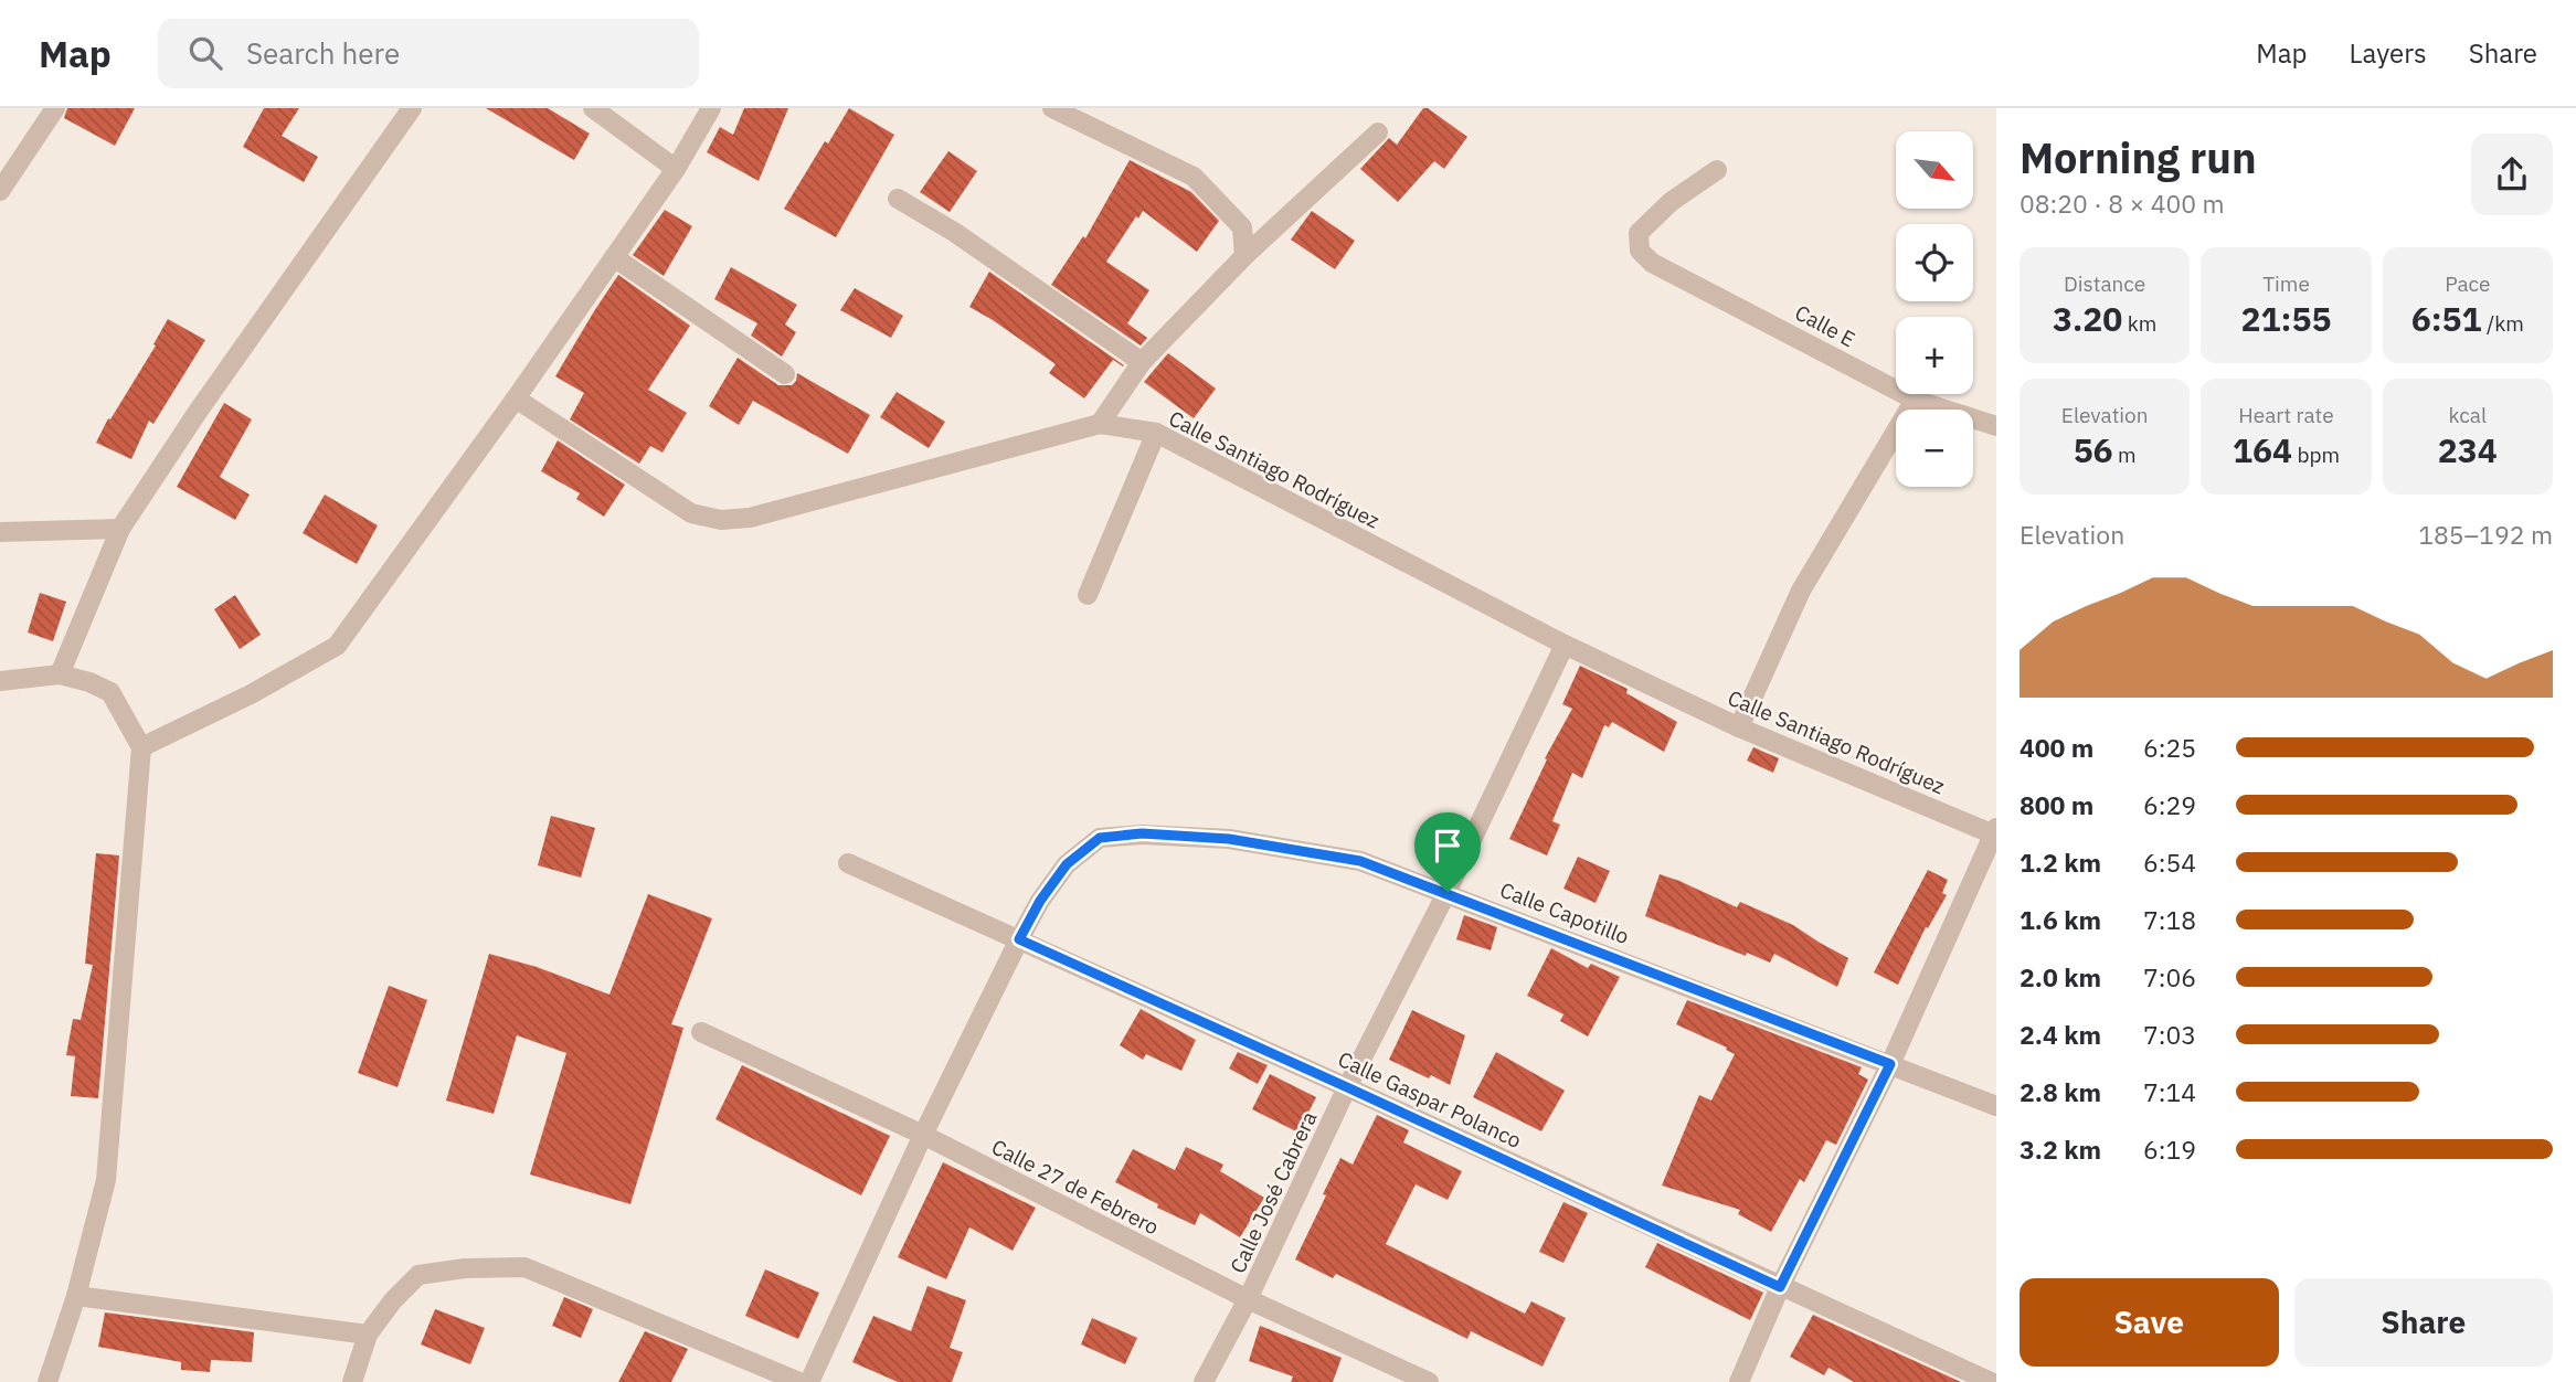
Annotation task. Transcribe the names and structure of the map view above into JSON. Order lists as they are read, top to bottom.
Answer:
{
  "streets": {
    "street": [
      "Calle E",
      "Calle Santiago Rodríguez",
      "Calle Capotillo",
      "Calle Gaspar Polanco",
      "Calle 27 de Febrero",
      "Calle José Cabrera"
    ]
  },
  "crossings": [
    ["Calle Santiago Rodríguez", "Calle José Cabrera"],
    ["Calle Capotillo", "Calle Gaspar Polanco"],
    ["Calle Capotillo", "Calle José Cabrera"],
    ["Calle Gaspar Polanco", "Calle José Cabrera"],
    ["Calle 27 de Febrero", "Calle José Cabrera"]
  ],
  "north": "bottom right",
  "page": {
    "header": "Map",
    "search": "Search here",
    "nav": ["Map", "Layers", "Share"],
    "heading": ["Morning run", "08:20 · 8 × 400 m"],
    "map_buttons": ["+", "−"],
    "stats": [
      ["Distance", "3.20 km"],
      ["Time", "21:55"],
      ["Pace", "6:51 /km"],
      ["Elevation", "56 m"],
      ["Heart rate", "164 bpm"],
      ["kcal", "234"]
    ],
    "chart": ["Elevation", "185–192 m"],
    "list": [
      {
        "name": "400 m",
        "note": "6:25"
      },
      {
        "name": "800 m",
        "note": "6:29"
      },
      {
        "name": "1.2 km",
        "note": "6:54"
      },
      {
        "name": "1.6 km",
        "note": "7:18"
      },
      {
        "name": "2.0 km",
        "note": "7:06"
      },
      {
        "name": "2.4 km",
        "note": "7:03"
      },
      {
        "name": "2.8 km",
        "note": "7:14"
      },
      {
        "name": "3.2 km",
        "note": "6:19"
      }
    ],
    "buttons": ["Save", "Share"]
  }
}
